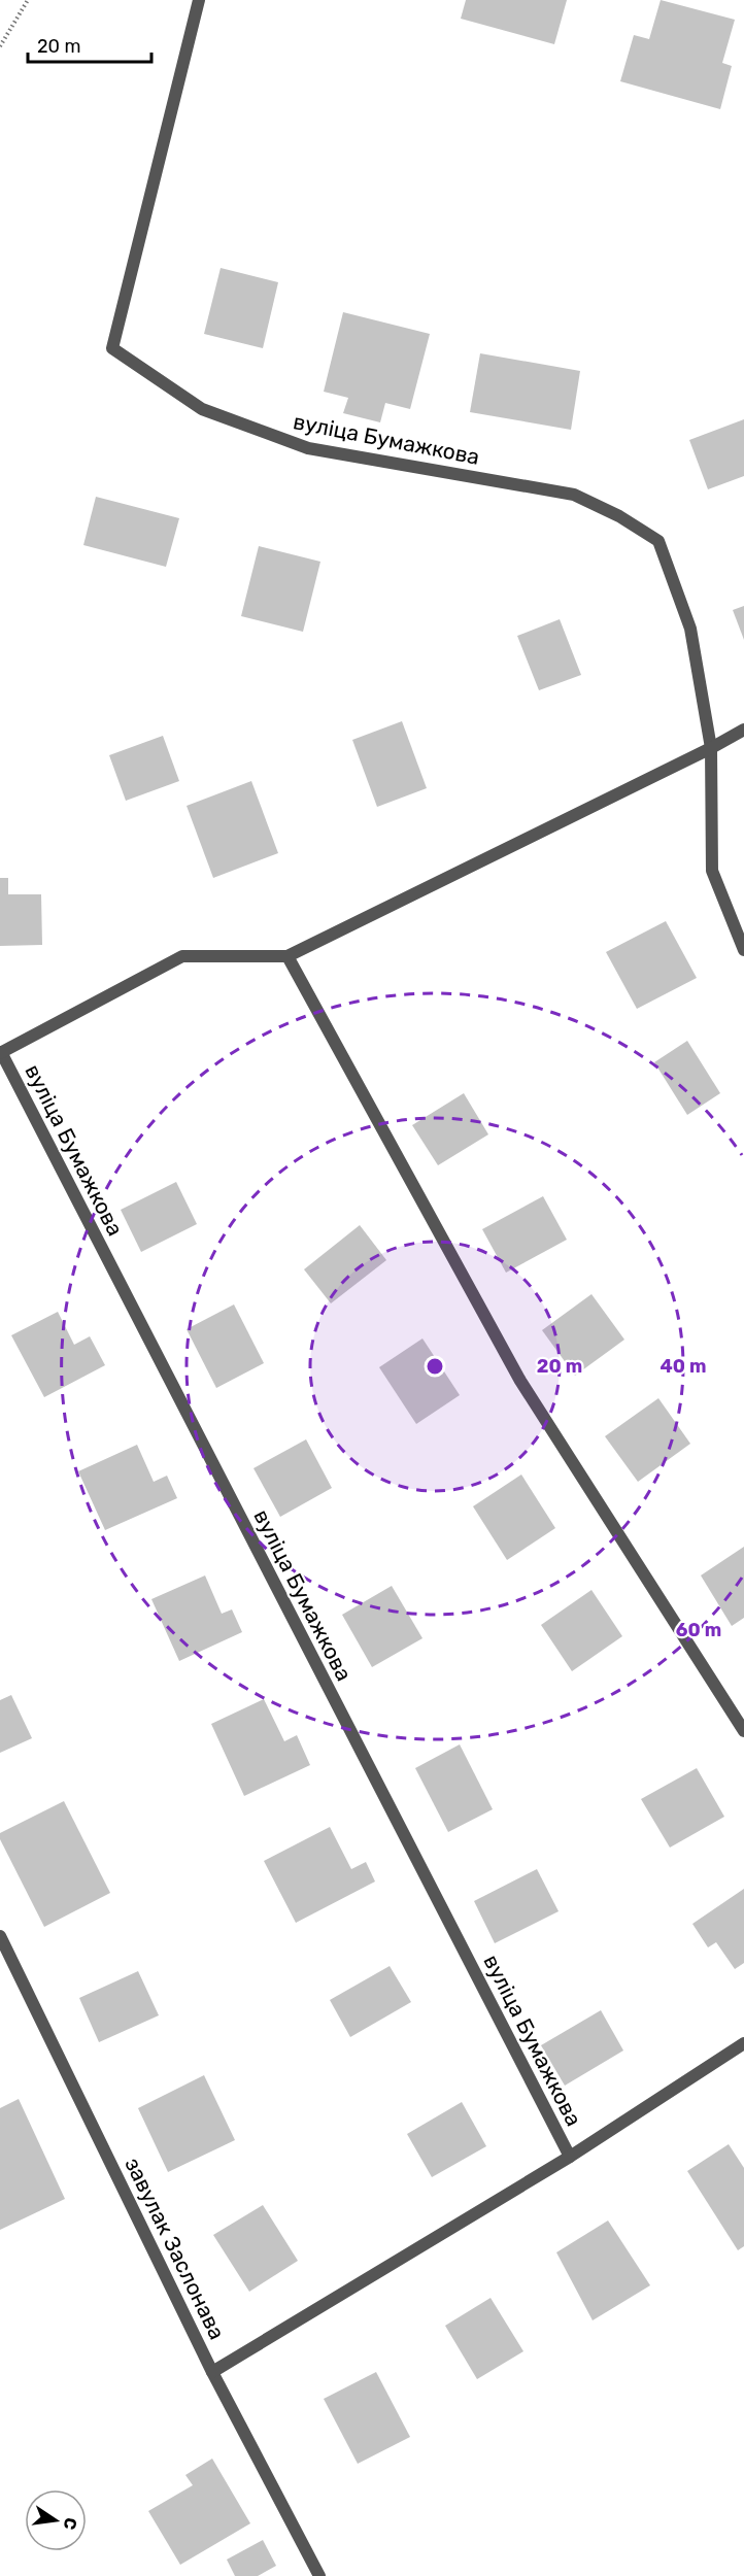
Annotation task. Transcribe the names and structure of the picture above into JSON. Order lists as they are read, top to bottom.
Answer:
{
  "streets": {
    "street": ["вуліца Бумажкова", "завулак Заслонава"]
  },
  "crossings": [
    ["вуліца Бумажкова", "завулак Заслонава"]
  ],
  "scale_bar": "20 m",
  "north": "right",
  "rings": ["20 m", "40 m", "60 m"]
}
